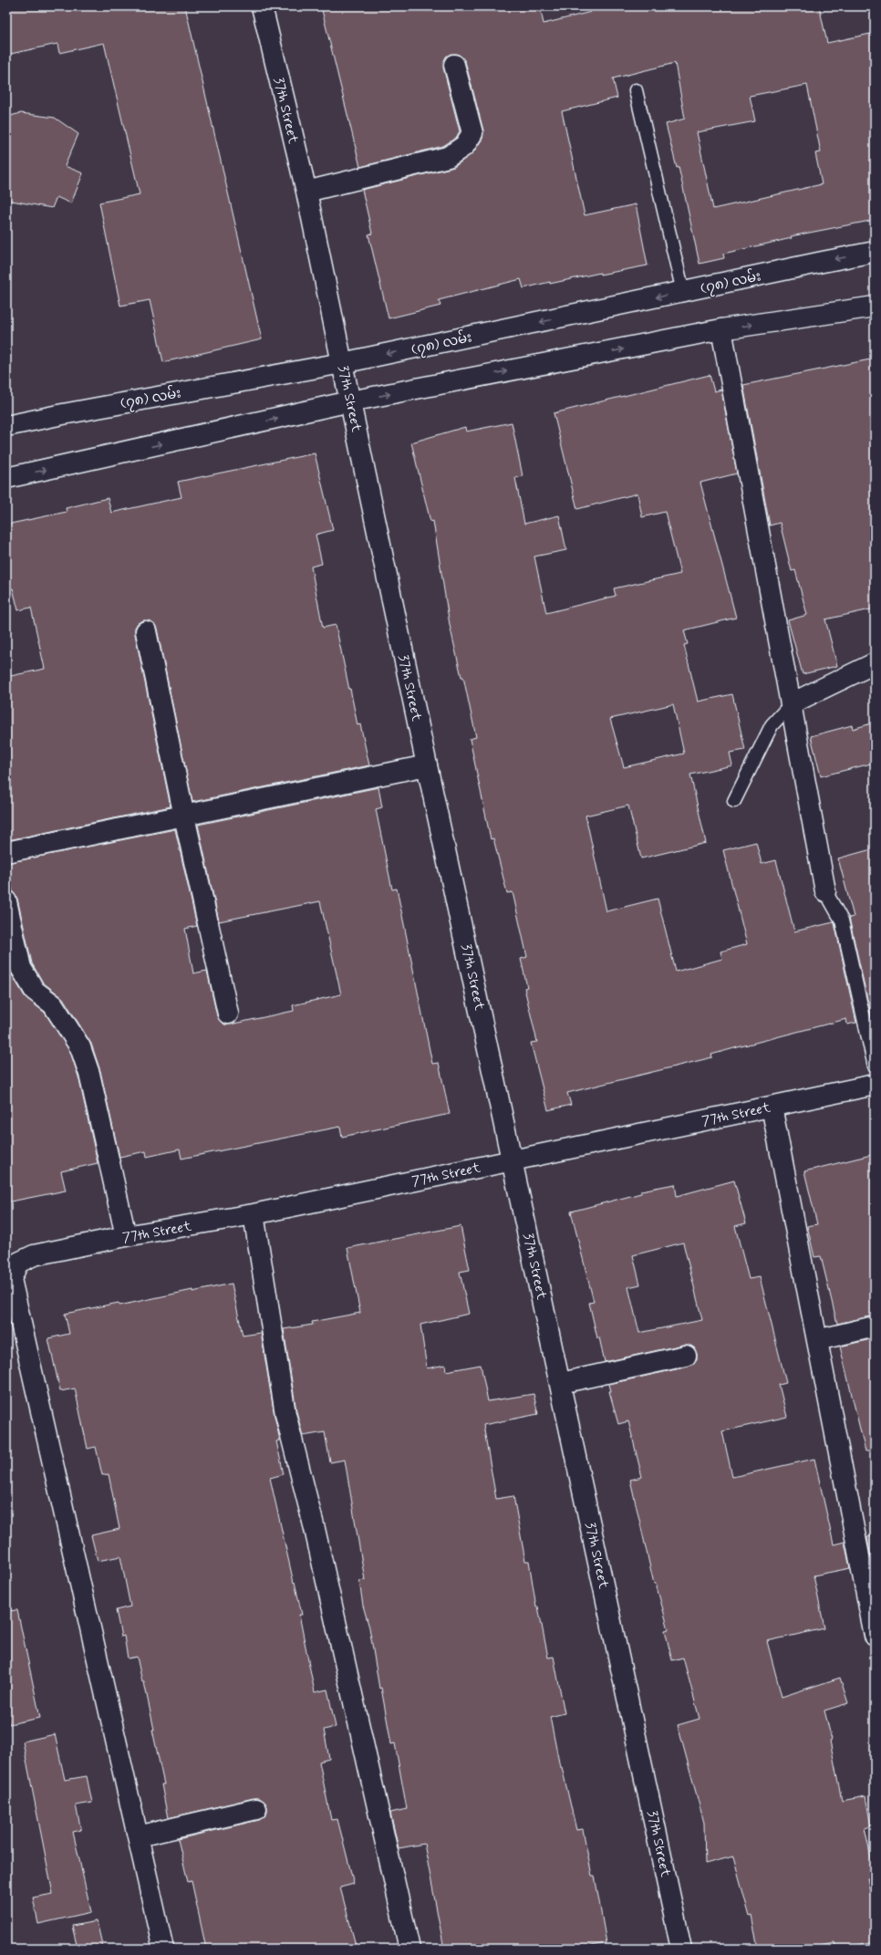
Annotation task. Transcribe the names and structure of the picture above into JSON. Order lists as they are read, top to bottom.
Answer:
{
  "streets": {
    "street": ["37th Street", "(၇၈) လမ်း", "77th Street"]
  },
  "crossings": [
    ["37th Street", "(၇၈) လမ်း"],
    ["37th Street", "77th Street"]
  ]
}
